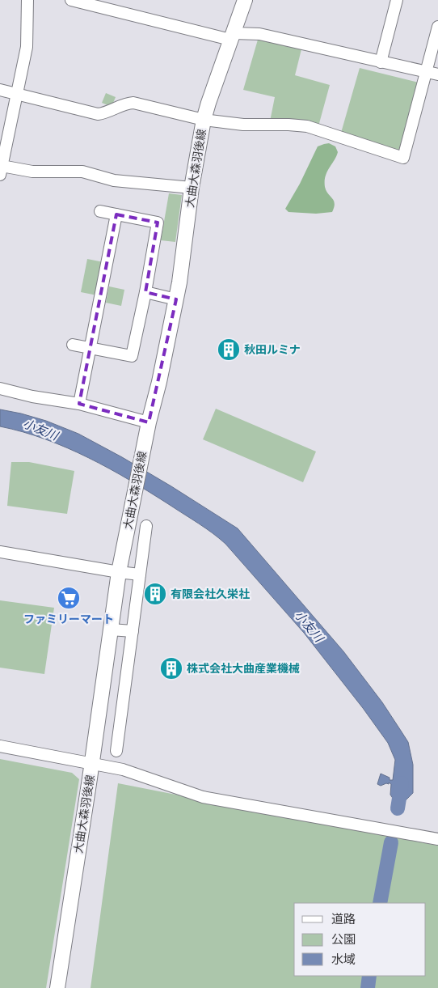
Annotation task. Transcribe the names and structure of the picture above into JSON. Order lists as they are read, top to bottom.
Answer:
{
  "streets": {
    "main road": ["大曲大森羽後線"]
  },
  "water": ["小友川"],
  "places": {
    "building": ["秋田ルミナ", "有限会社久栄社", "株式会社大曲産業機械"],
    "supermarket": ["ファミリーマート"]
  },
  "legend": ["道路", "公園", "水域"]
}
